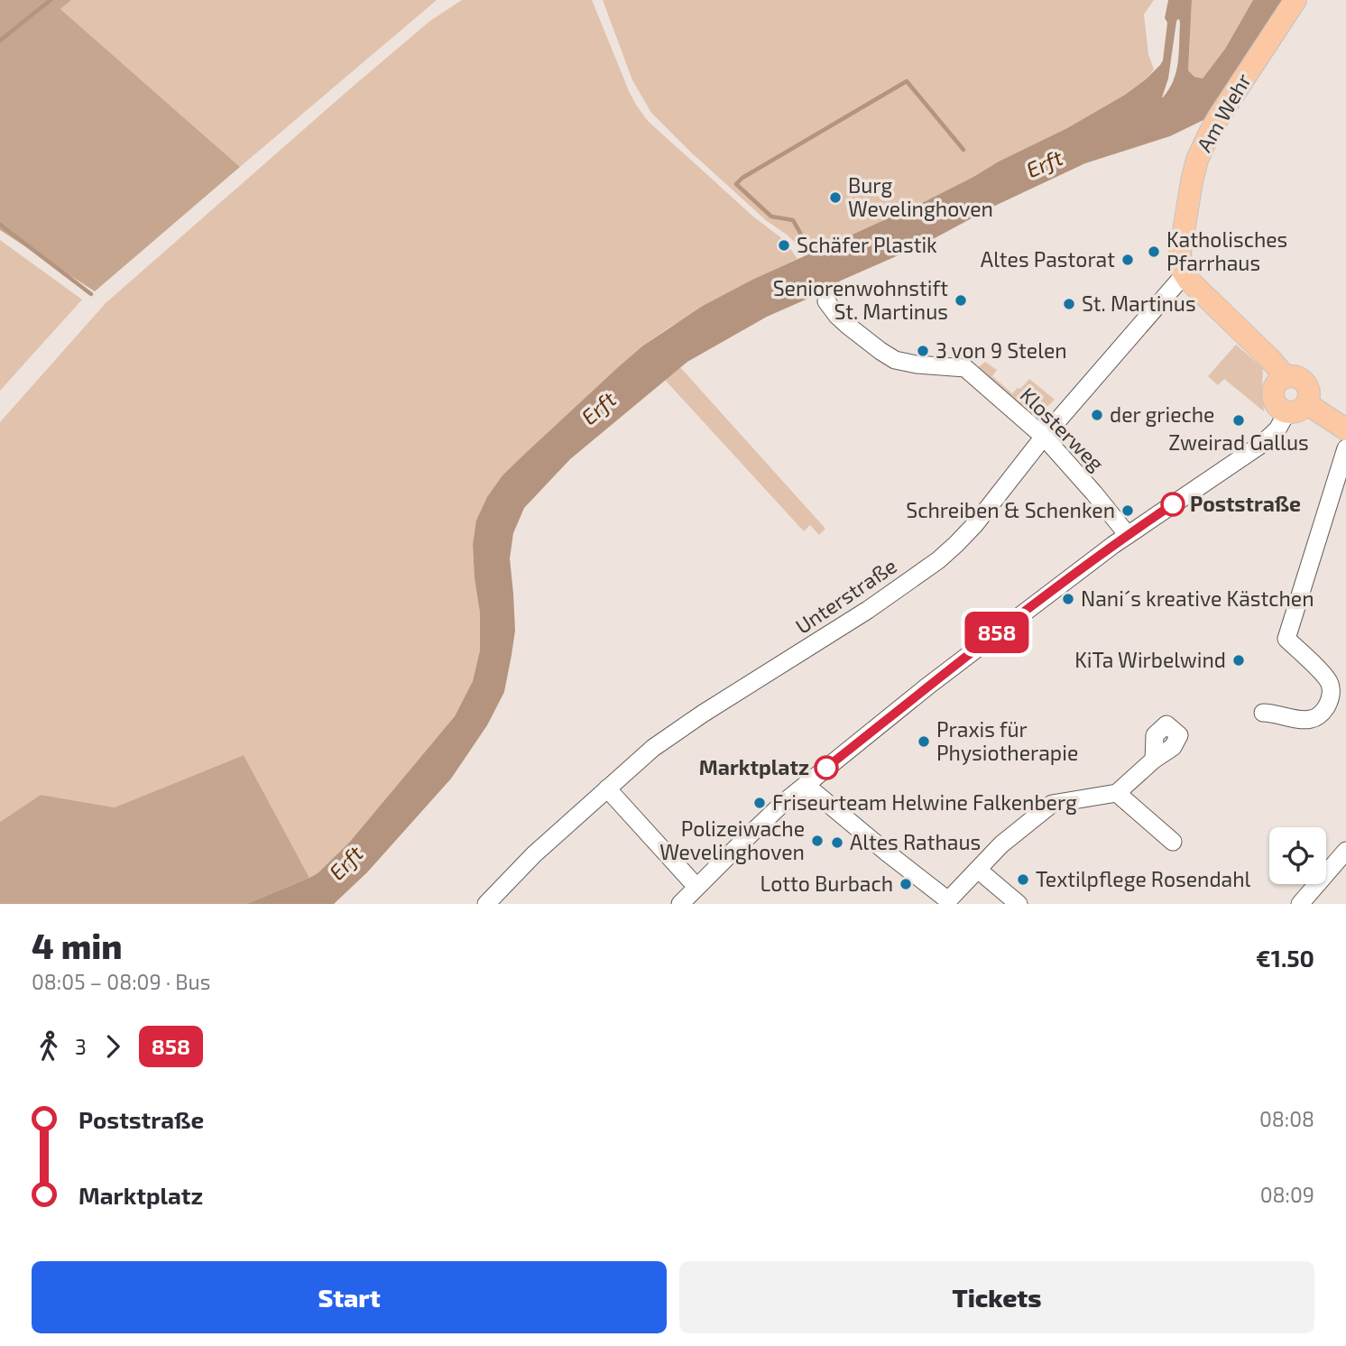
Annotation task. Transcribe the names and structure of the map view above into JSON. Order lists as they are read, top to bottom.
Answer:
{
  "streets": {
    "main road": ["Am Wehr"],
    "street": ["Klosterweg", "Unterstraße"]
  },
  "crossings": [
    ["Am Wehr", "Unterstraße"],
    ["Klosterweg", "Unterstraße"]
  ],
  "water": ["Erft"],
  "places": [
    "Burg Wevelinghoven",
    "Schäfer Plastik",
    "Katholisches Pfarrhaus",
    "Altes Pastorat",
    "Seniorenwohnstift St. Martinus",
    "St. Martinus",
    "3 von 9 Stelen",
    "der grieche",
    "Zweirad Gallus",
    "Poststraße",
    "Schreiben & Schenken",
    "Nani´s kreative Kästchen",
    "KiTa Wirbelwind",
    "Praxis für Physiotherapie",
    "Marktplatz",
    "Friseurteam Helwine Falkenberg",
    "Polizeiwache Wevelinghoven",
    "Altes Rathaus",
    "Textilpflege Rosendahl",
    "Lotto Burbach"
  ],
  "lines": ["bus line 858"],
  "page": {
    "on_map": "858",
    "heading": ["4 min", "08:05 – 08:09 · Bus", "€1.50"],
    "legs": ["3", "858"],
    "list": [
      {
        "name": "Poststraße",
        "value": "08:08"
      },
      {
        "name": "Marktplatz",
        "value": "08:09"
      }
    ],
    "buttons": ["Start", "Tickets"]
  }
}
